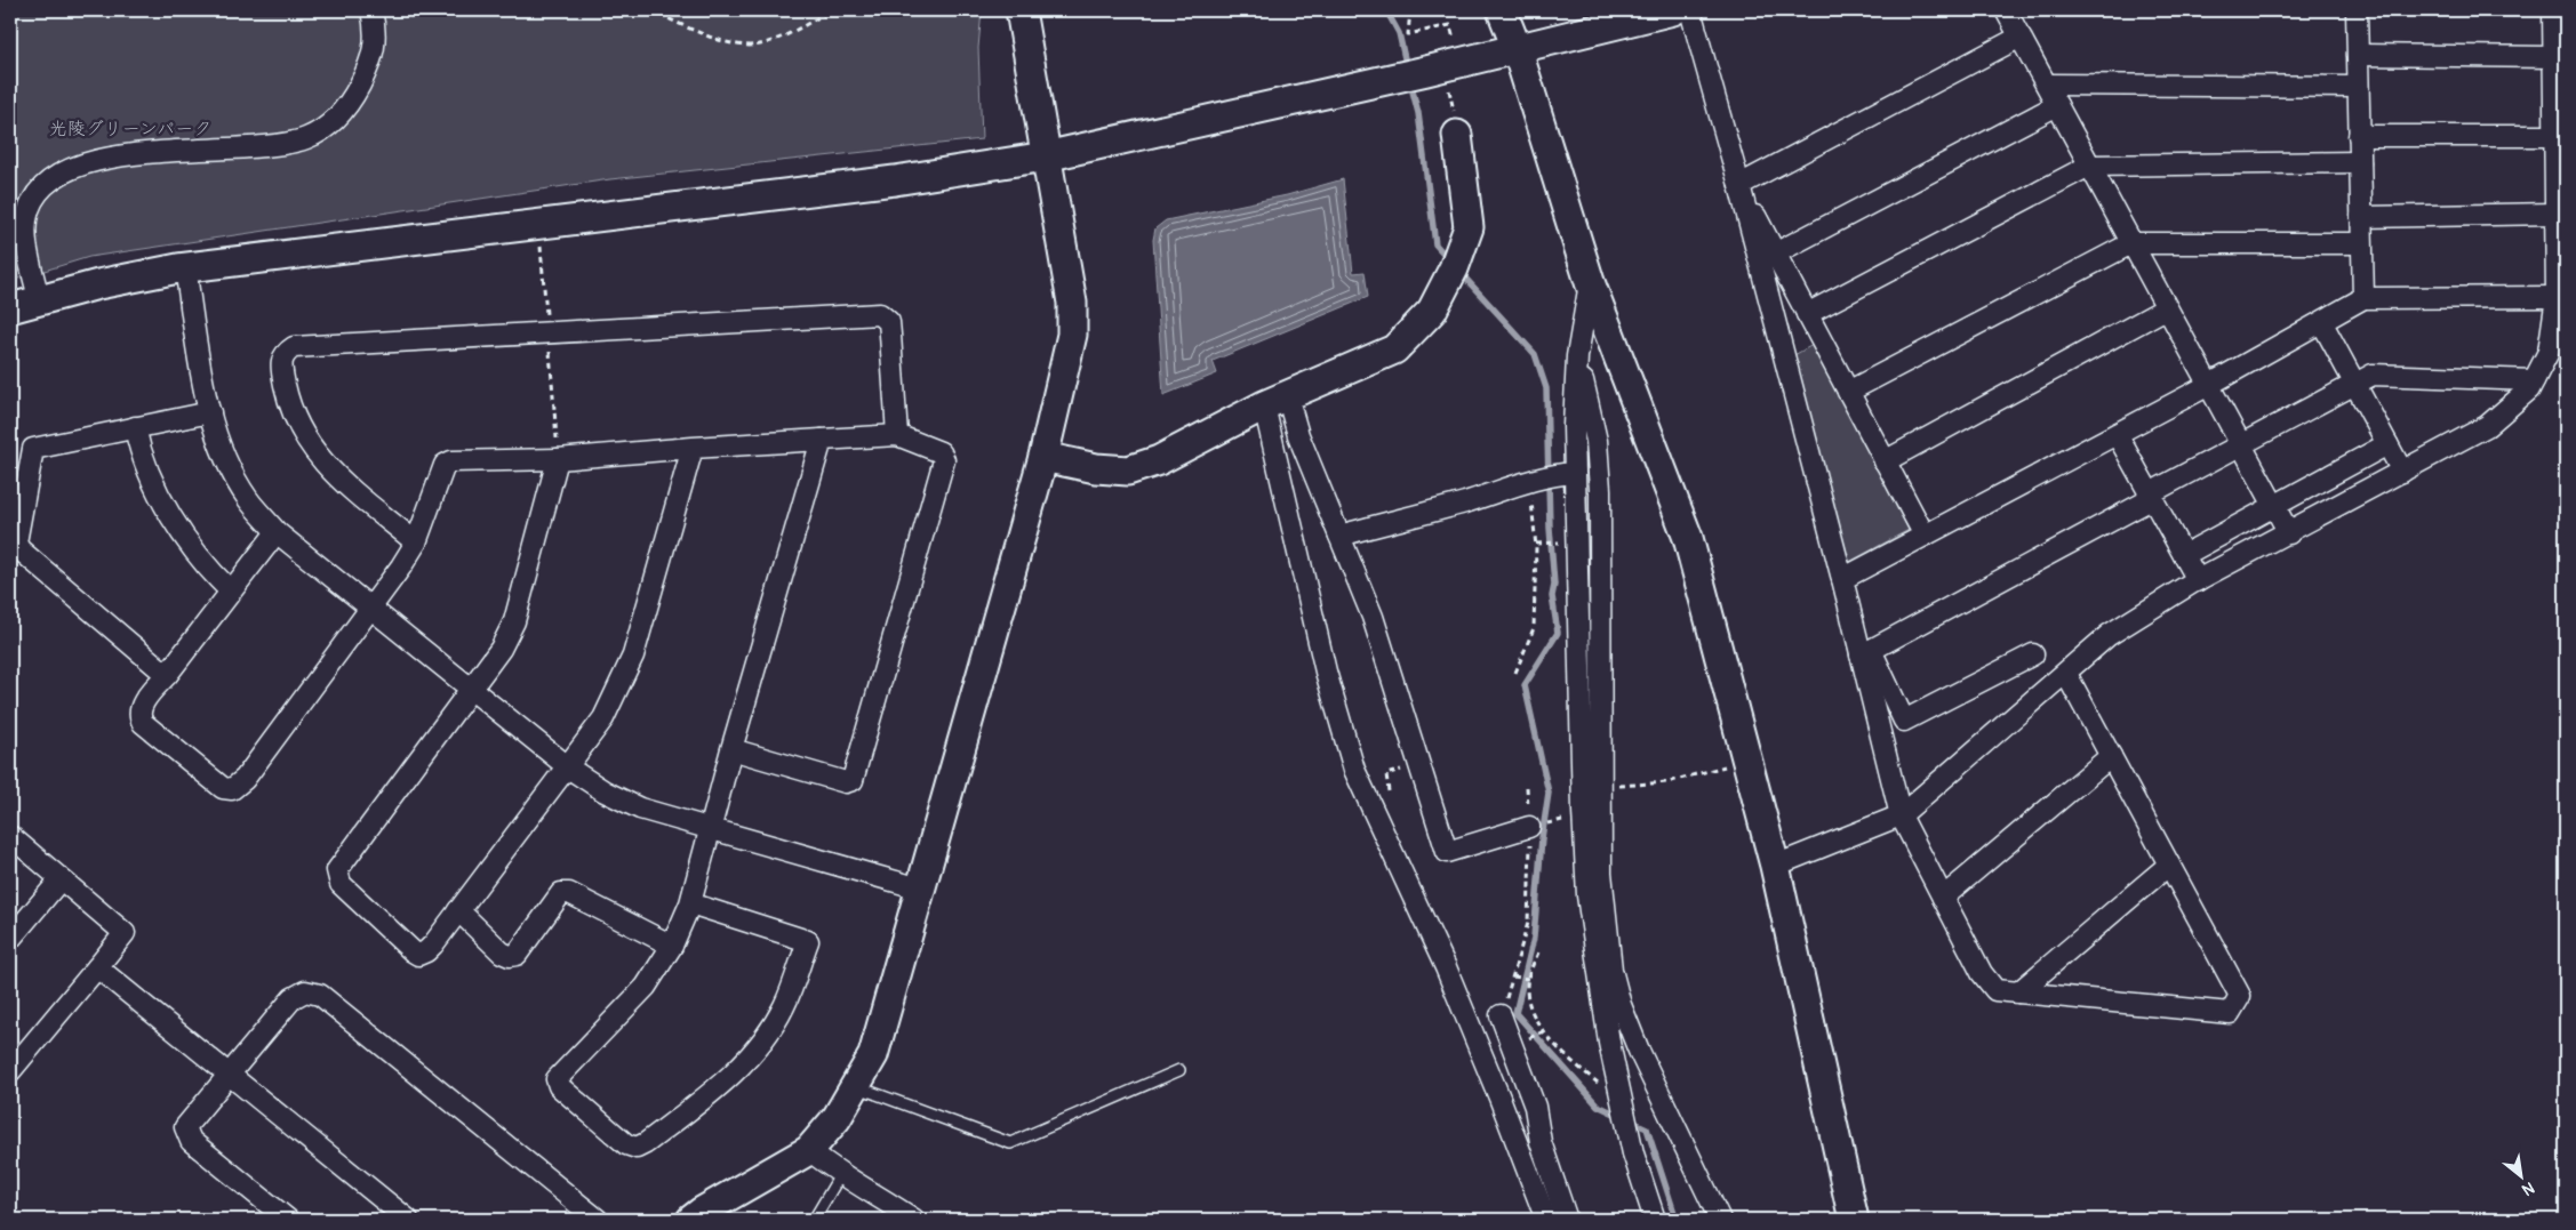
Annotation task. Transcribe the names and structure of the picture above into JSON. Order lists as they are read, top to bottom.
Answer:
{
  "parks": ["光陵グリーンパーク"],
  "north": "bottom right"
}
